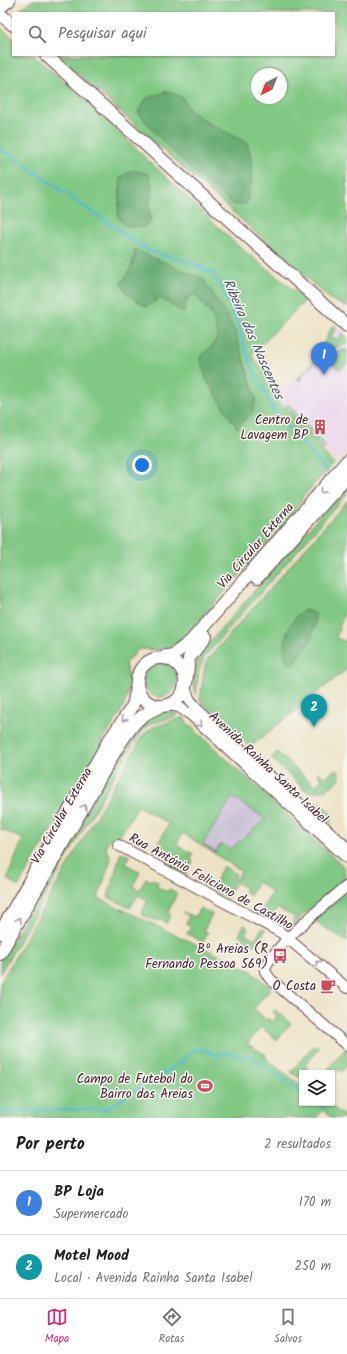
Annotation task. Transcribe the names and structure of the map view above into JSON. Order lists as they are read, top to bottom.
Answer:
{
  "streets": {
    "main road": ["Via Circular Externa"],
    "street": ["Avenida Rainha Santa Isabel", "Rua António Feliciano de Castilho"]
  },
  "crossings": [
    ["Via Circular Externa", "Avenida Rainha Santa Isabel"]
  ],
  "water": ["Ribeira das Nascentes"],
  "places": {
    "building": ["Centro de Lavagem BP"],
    "bus stop": ["Bº Areias (R Fernando Pessoa 569)"],
    "cafe": ["O Costa"],
    "sports": ["Campo de Futebol do Bairro das Areias"]
  },
  "north": "bottom left",
  "page": {
    "search": "Pesquisar aqui",
    "pins": ["1", "2"],
    "heading": ["Por perto", "2 resultados"],
    "list": [
      {
        "mark": "1",
        "name": "BP Loja",
        "note": "Supermercado",
        "value": "170 m"
      },
      {
        "mark": "2",
        "name": "Motel Mood",
        "note": "Local · Avenida Rainha Santa Isabel",
        "value": "250 m"
      }
    ],
    "nav": ["Mapa", "Rotas", "Salvos"]
  }
}
